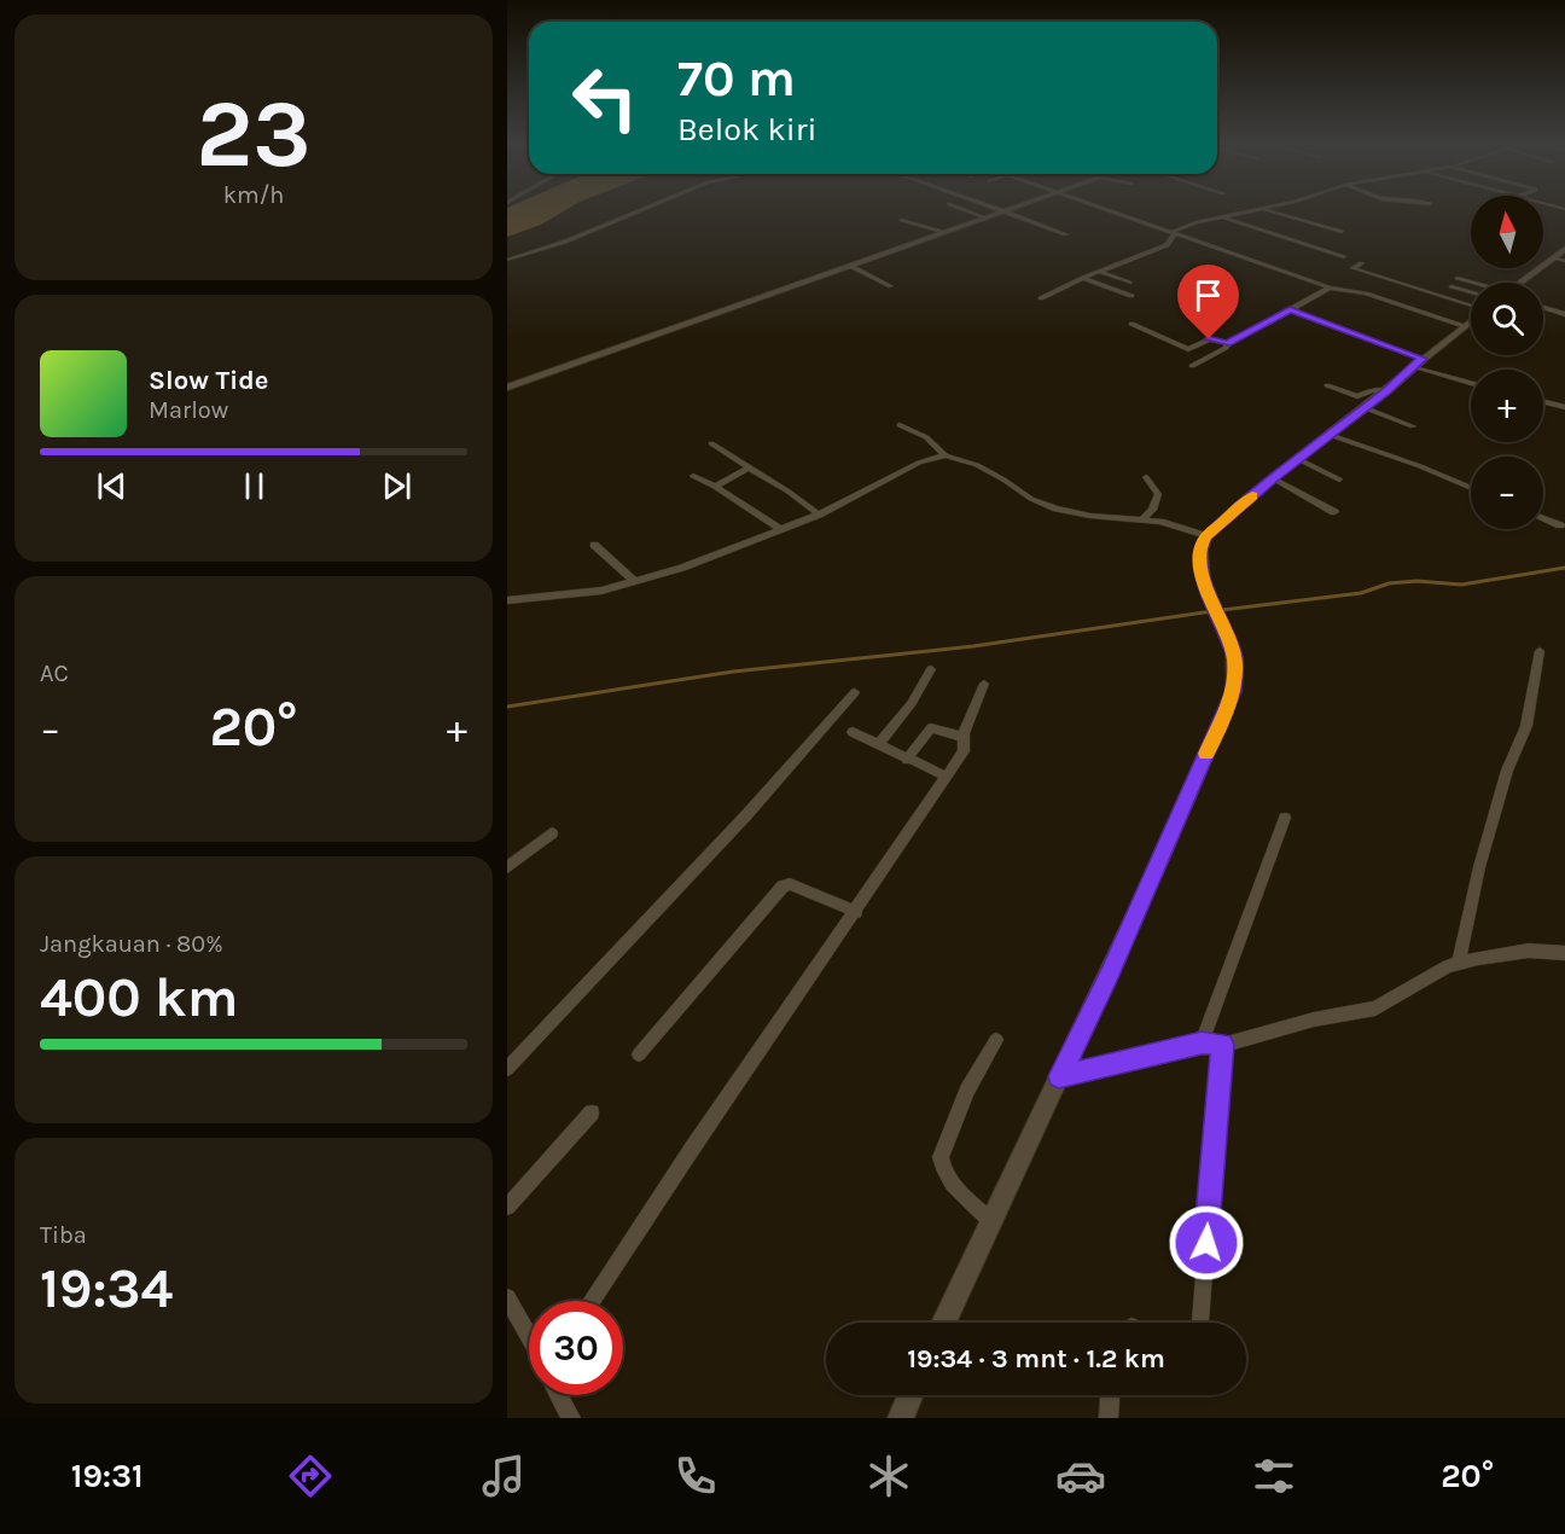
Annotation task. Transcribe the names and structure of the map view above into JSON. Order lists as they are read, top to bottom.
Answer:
{
  "north": "top",
  "page": {
    "tile": [
      ["23", "km/h"],
      "AC",
      ["Jangkauan · 80%", "400 km"],
      ["Tiba", "19:34"]
    ],
    "turn": ["70 m", "Belok kiri"],
    "map_buttons": ["+", "−"],
    "song": ["Slow Tide", "Marlow"],
    "heat": ["−", "20°", "+"],
    "limit": "30",
    "trip": "19:34 · 3 mnt · 1.2 km",
    "tabs": ["19:31", "20°"]
  }
}
